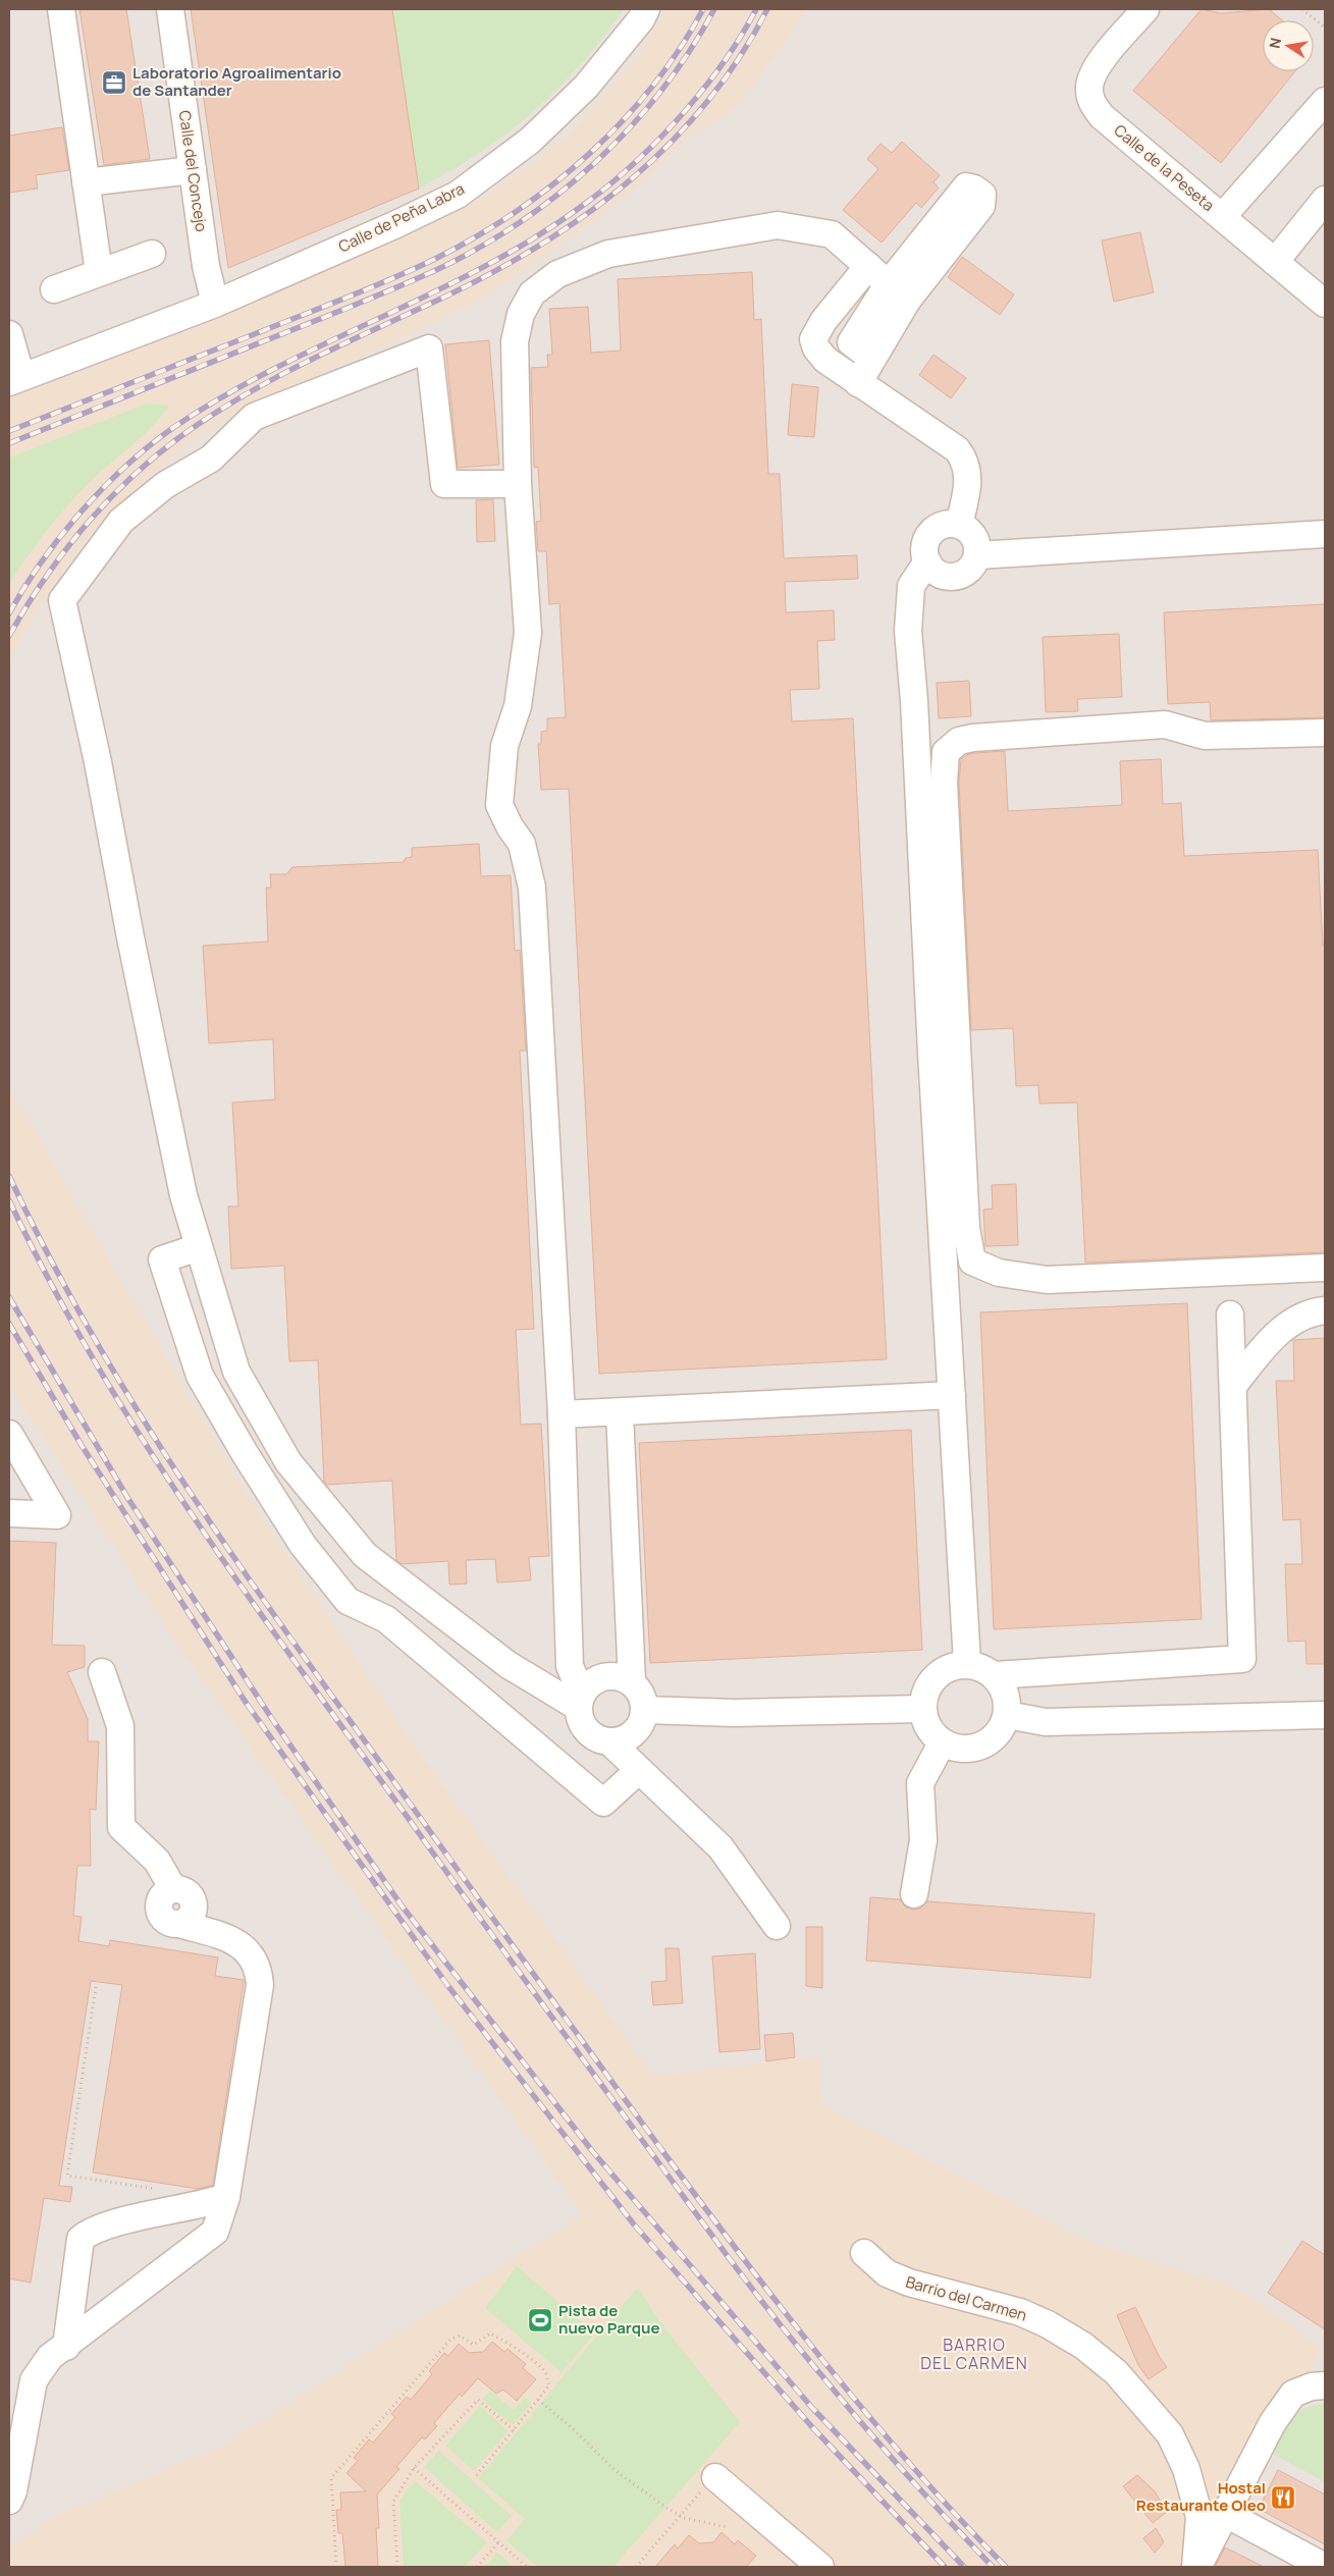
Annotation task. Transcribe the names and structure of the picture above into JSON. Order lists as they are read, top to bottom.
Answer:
{
  "streets": {
    "street": [
      "Calle de la Peseta",
      "Calle del Concejo",
      "Calle de Peña Labra",
      "Barrio del Carmen"
    ]
  },
  "crossings": [
    ["Calle del Concejo", "Calle de Peña Labra"]
  ],
  "districts": ["BARRIO DEL CARMEN"],
  "places": {
    "office": ["Laboratorio Agroalimentario de Santander"],
    "sports": ["Pista de nuevo Parque"],
    "restaurant": ["Hostal Restaurante Oleo"]
  },
  "north": "left"
}
